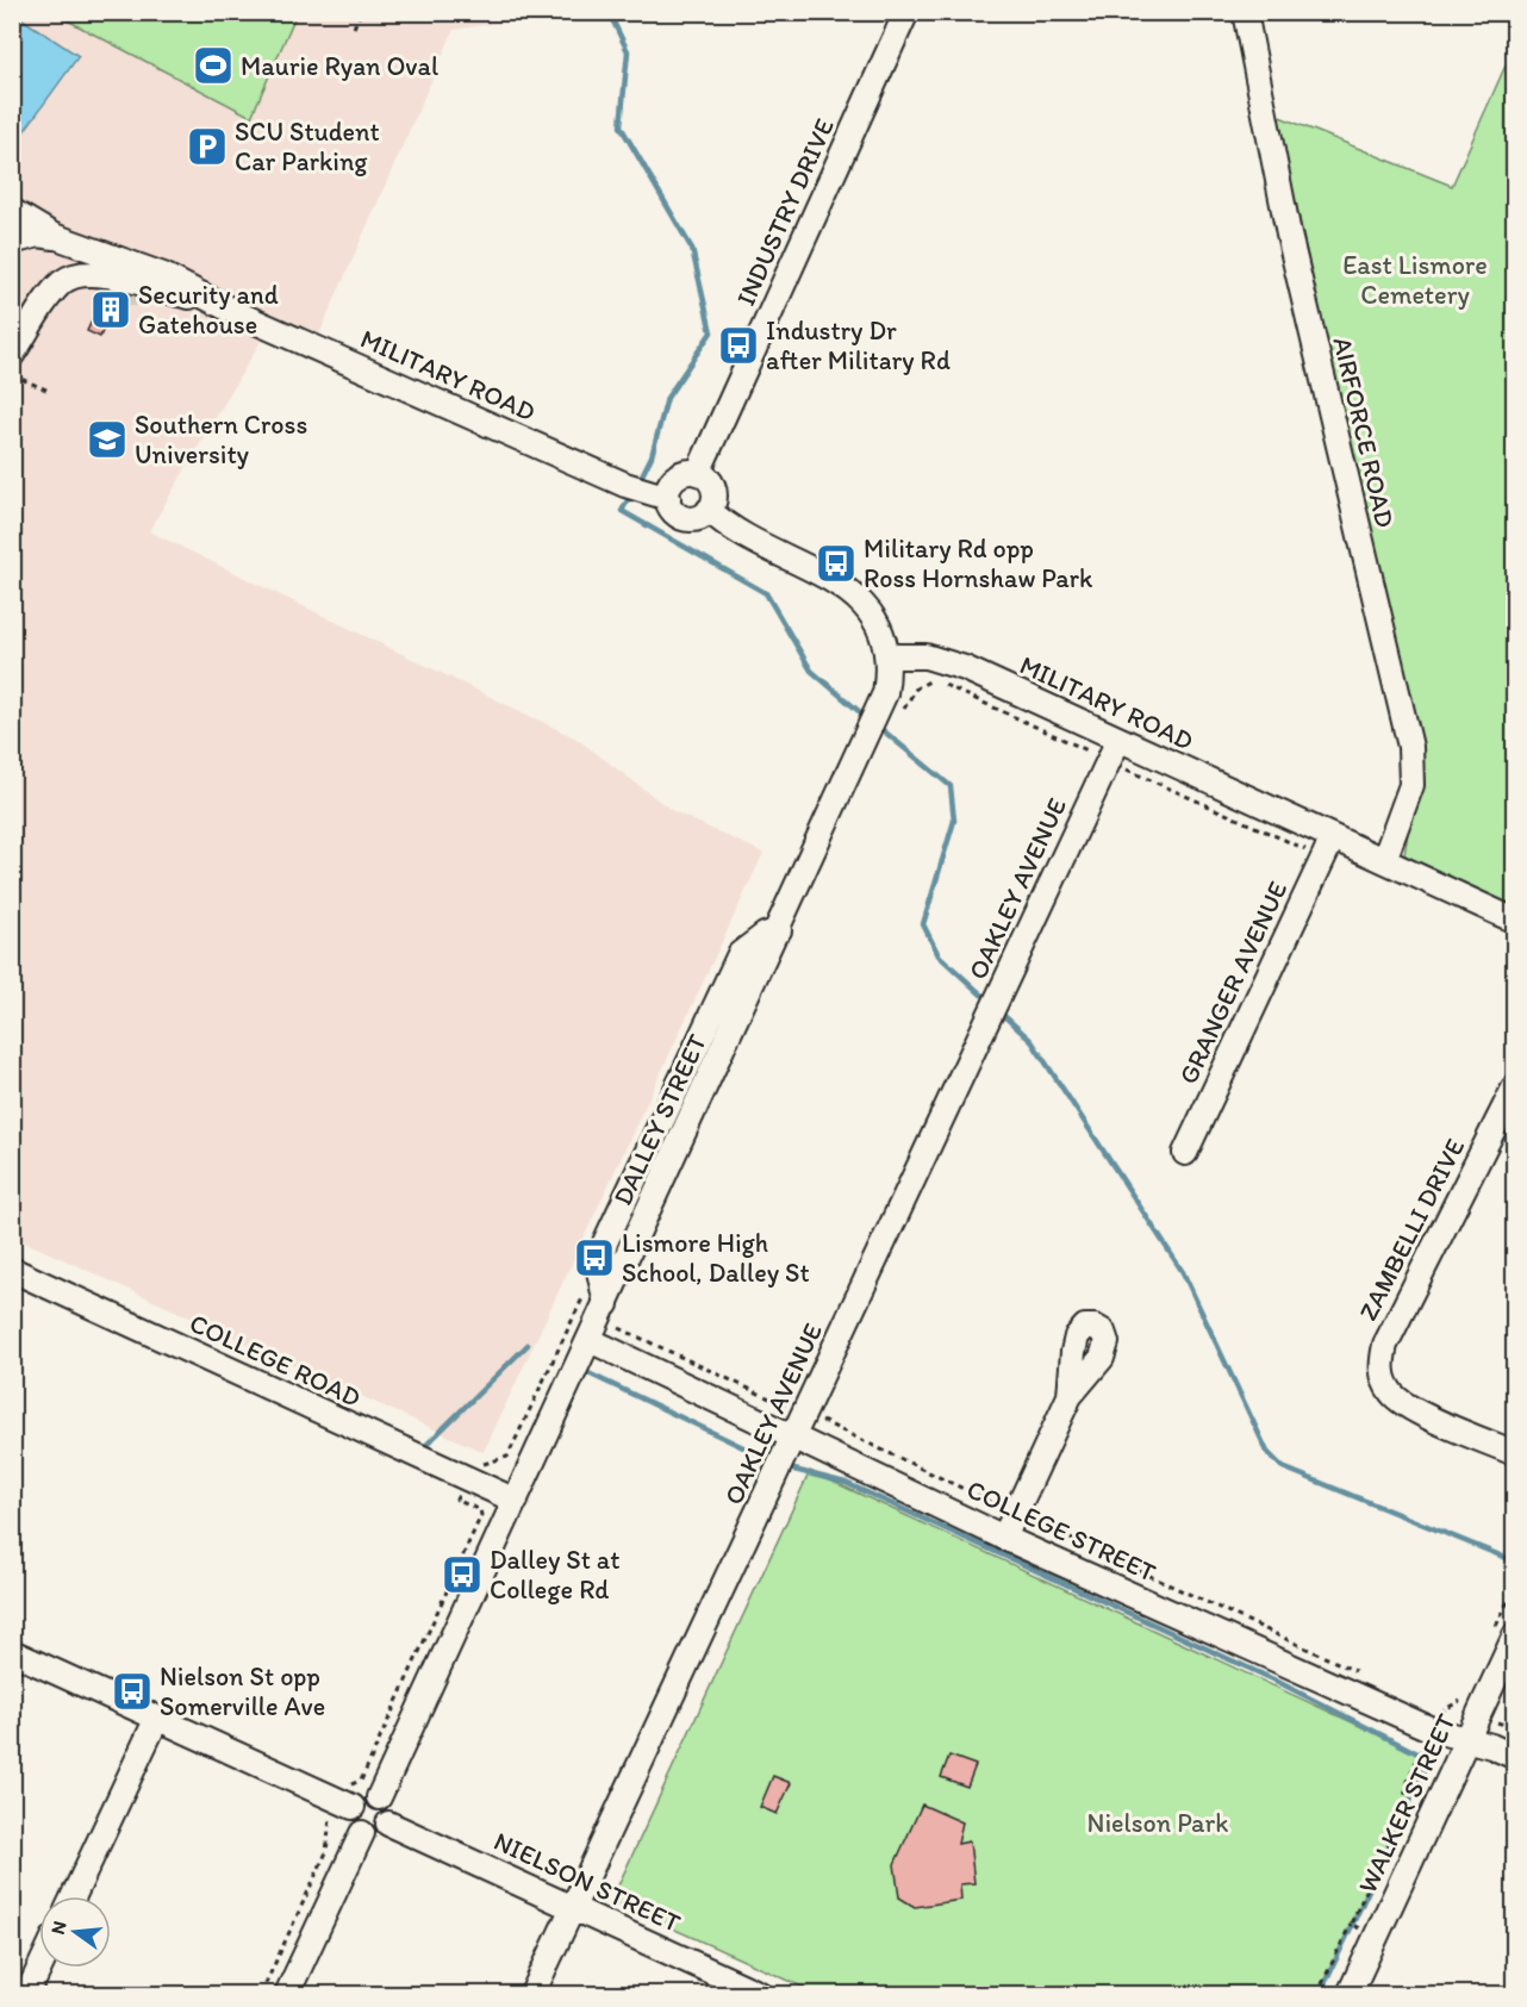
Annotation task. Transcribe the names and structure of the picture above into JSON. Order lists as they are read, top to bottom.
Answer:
{
  "streets": {
    "street": [
      "INDUSTRY DRIVE",
      "MILITARY ROAD",
      "AIRFORCE ROAD",
      "OAKLEY AVENUE",
      "GRANGER AVENUE",
      "DALLEY STREET",
      "ZAMBELLI DRIVE",
      "COLLEGE ROAD",
      "COLLEGE STREET",
      "WALKER STREET",
      "NIELSON STREET"
    ]
  },
  "crossings": [
    ["INDUSTRY DRIVE", "MILITARY ROAD"],
    ["MILITARY ROAD", "AIRFORCE ROAD"],
    ["MILITARY ROAD", "OAKLEY AVENUE"],
    ["MILITARY ROAD", "GRANGER AVENUE"],
    ["MILITARY ROAD", "DALLEY STREET"],
    ["OAKLEY AVENUE", "COLLEGE STREET"],
    ["OAKLEY AVENUE", "NIELSON STREET"],
    ["DALLEY STREET", "COLLEGE ROAD"],
    ["DALLEY STREET", "COLLEGE STREET"],
    ["DALLEY STREET", "NIELSON STREET"],
    ["COLLEGE STREET", "WALKER STREET"]
  ],
  "parks": ["East Lismore Cemetery", "Nielson Park"],
  "places": {
    "sports": ["Maurie Ryan Oval"],
    "parking": ["SCU Student Car Parking"],
    "building": ["Security and Gatehouse"],
    "bus stop": [
      "Industry Dr after Military Rd",
      "Military Rd opp Ross Hornshaw Park",
      "Lismore High School, Dalley St",
      "Dalley St at College Rd",
      "Nielson St opp Somerville Ave"
    ],
    "school or university": ["Southern Cross University"]
  },
  "north": "left"
}
